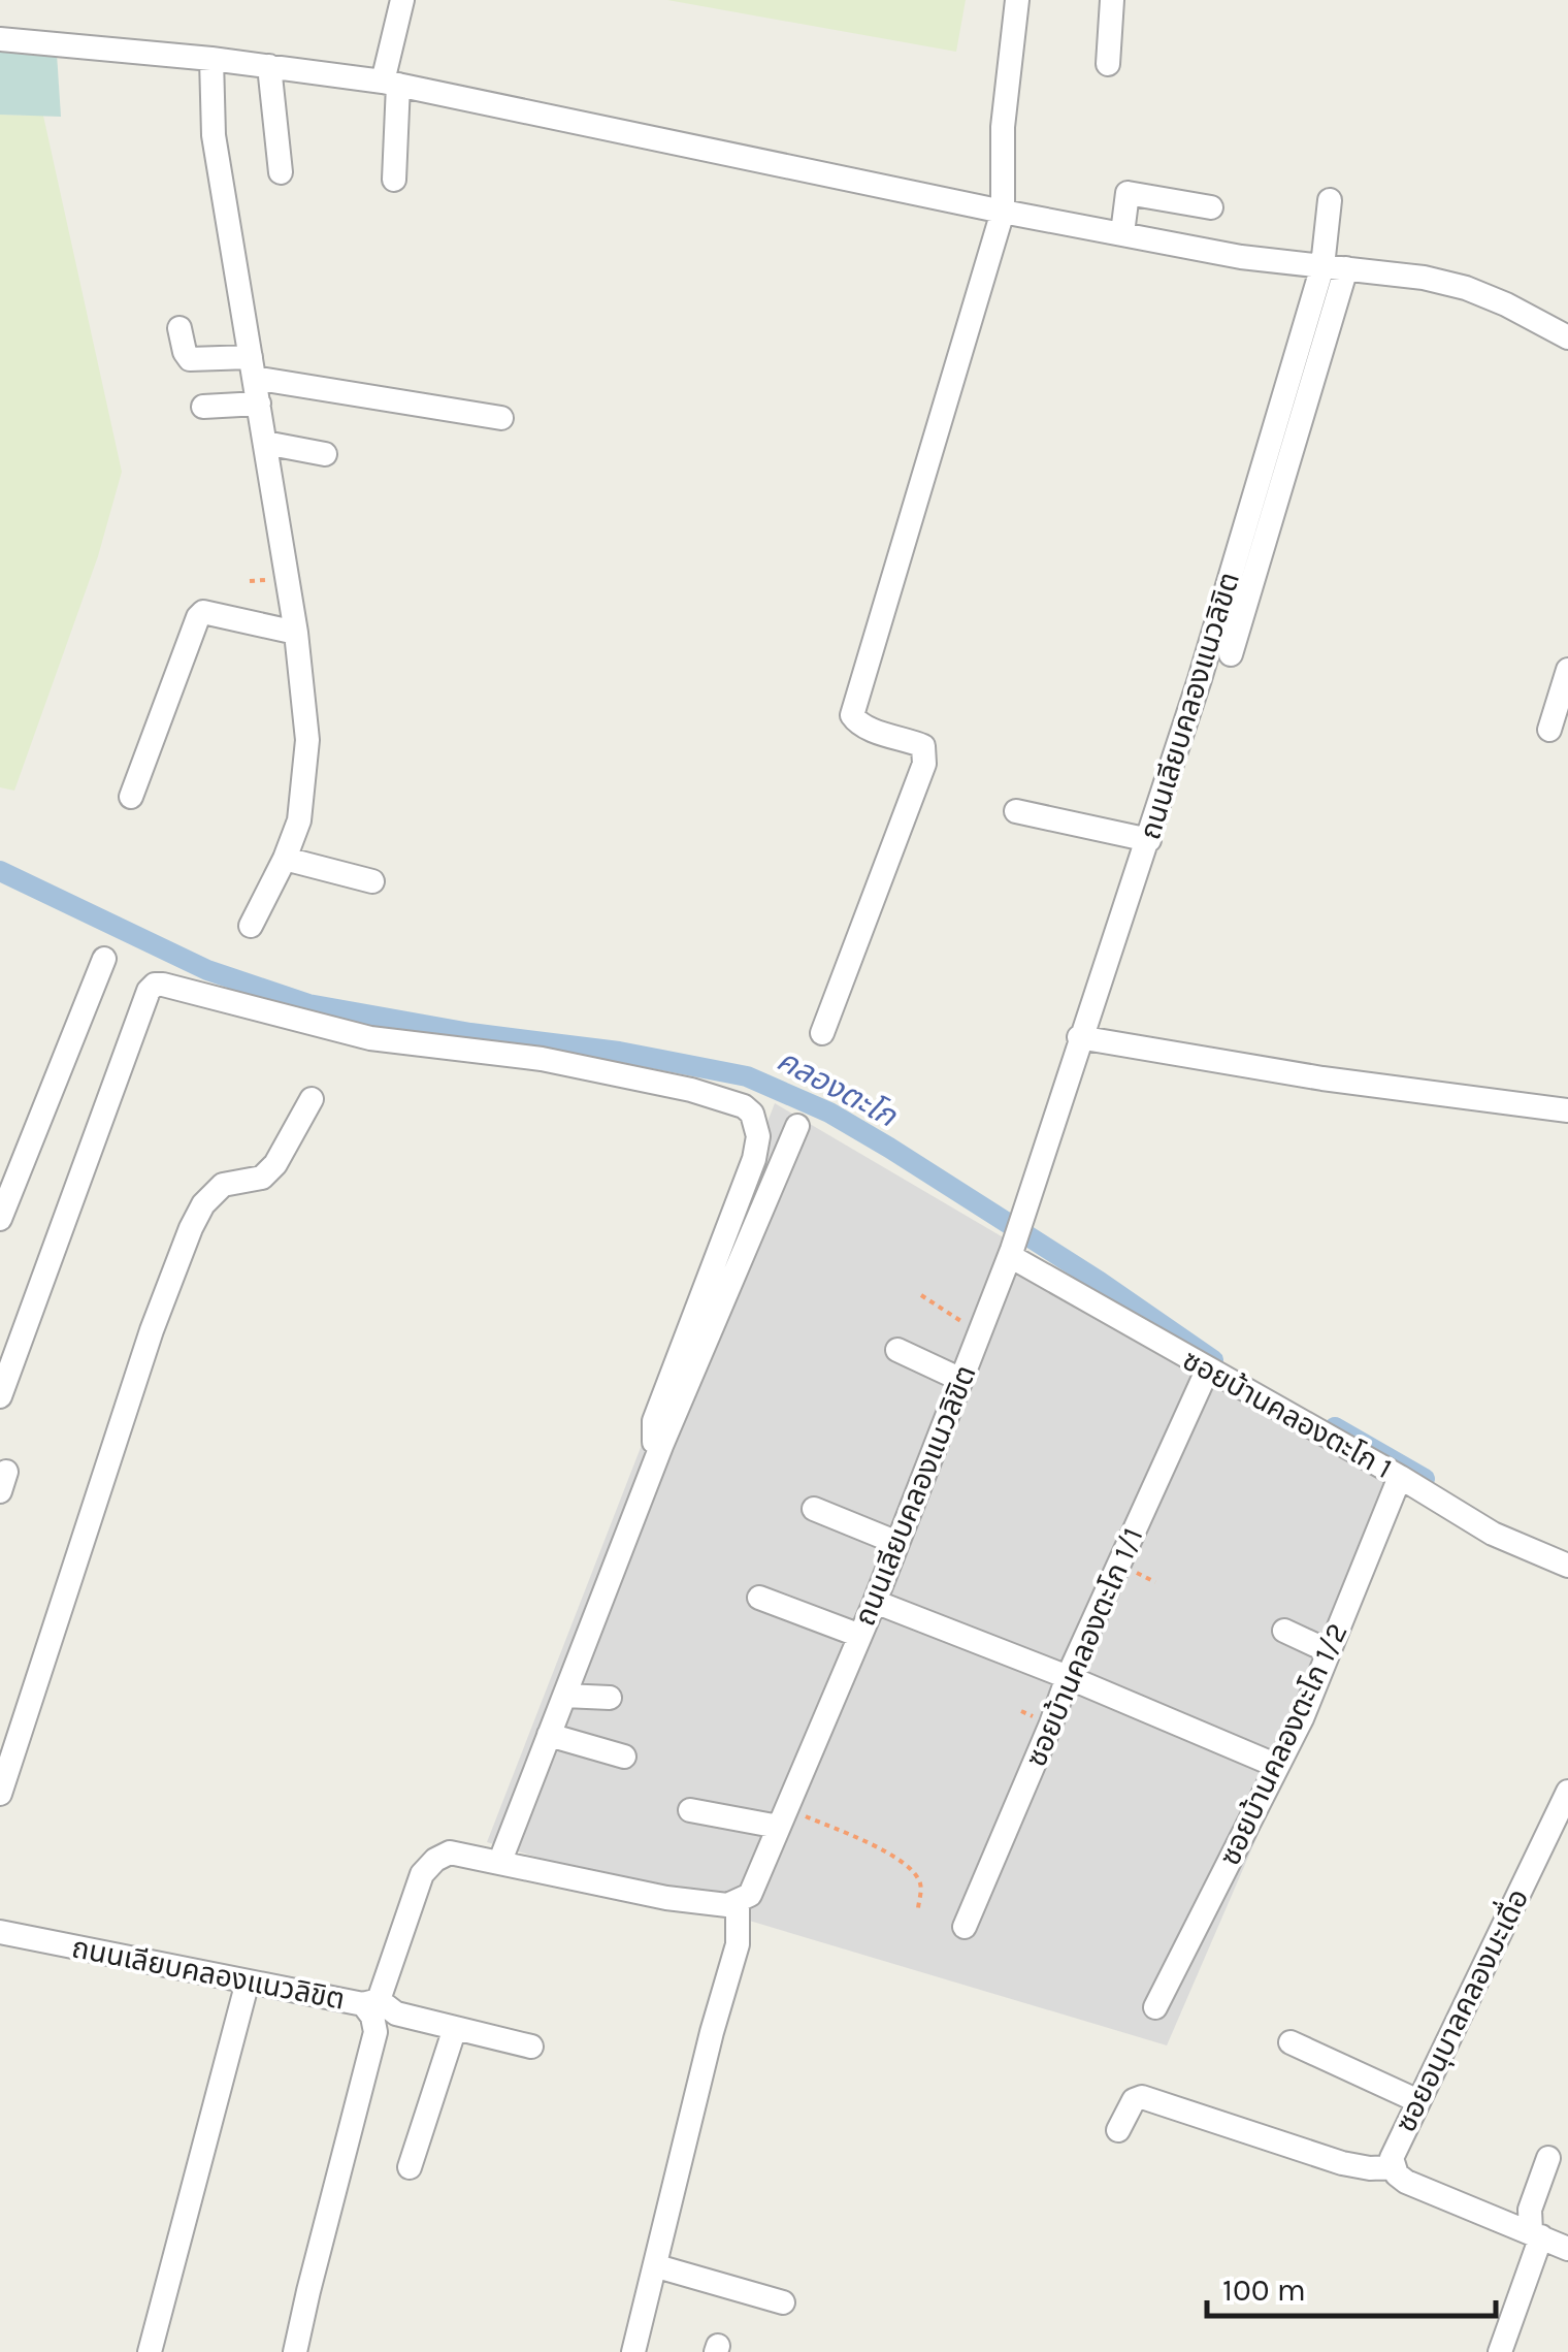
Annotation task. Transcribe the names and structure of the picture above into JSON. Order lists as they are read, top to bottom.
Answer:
{
  "streets": {
    "street": [
      "ถนนเลียบคลองแนวลิขิต",
      "ซอยบ้านคลองตะโก 1",
      "ซอยบ้านคลองตะโก 1/1",
      "ซอยบ้านคลองตะโก 1/2",
      "ซอยอนุบาลคลองมะเดื่อ"
    ]
  },
  "crossings": [
    ["ถนนเลียบคลองแนวลิขิต", "ซอยบ้านคลองตะโก 1"],
    ["ซอยบ้านคลองตะโก 1", "ซอยบ้านคลองตะโก 1/1"],
    ["ซอยบ้านคลองตะโก 1", "ซอยบ้านคลองตะโก 1/2"]
  ],
  "water": ["คลองตะโก"],
  "scale_bar": "100 m"
}
